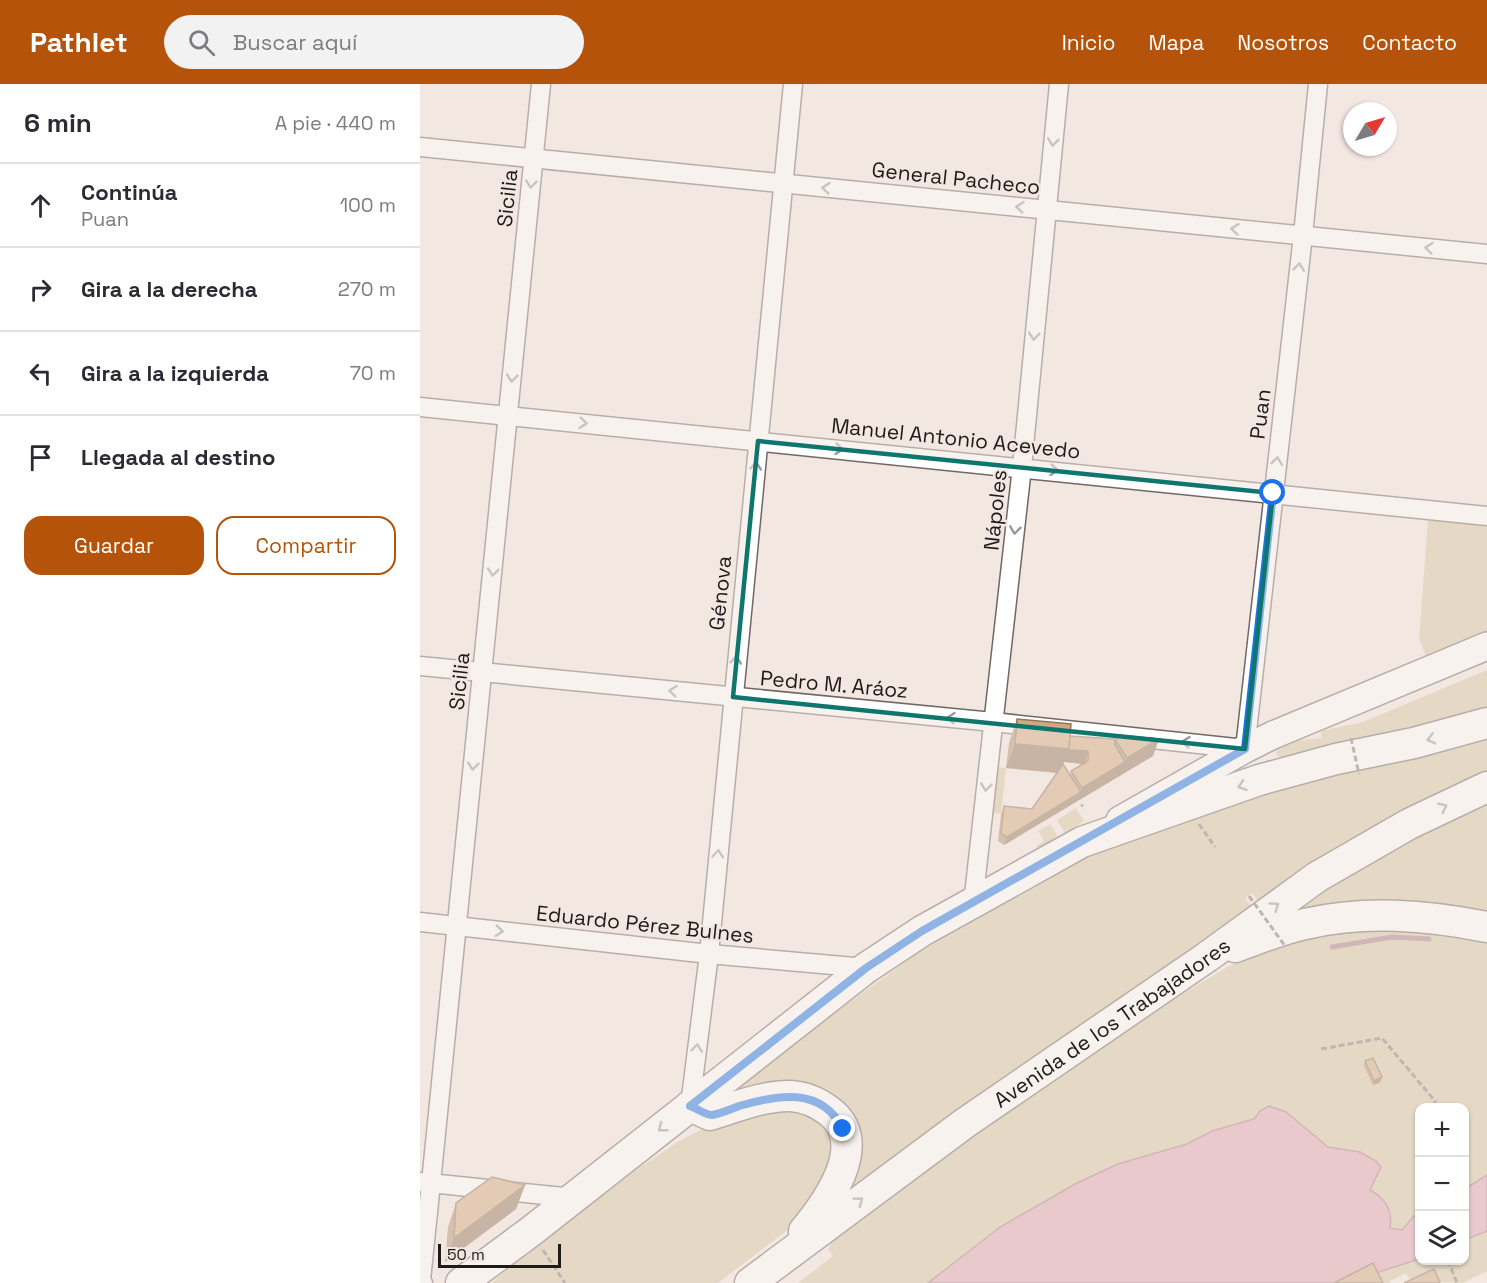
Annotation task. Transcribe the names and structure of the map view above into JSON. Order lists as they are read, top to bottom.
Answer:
{
  "streets": {
    "main road": ["Avenida de los Trabajadores"],
    "street": [
      "General Pacheco",
      "Sicilia",
      "Puan",
      "Manuel Antonio Acevedo",
      "Nápoles",
      "Génova",
      "Pedro M. Aráoz",
      "Eduardo Pérez Bulnes"
    ]
  },
  "crossings": [
    ["General Pacheco", "Sicilia"],
    ["General Pacheco", "Puan"],
    ["General Pacheco", "Nápoles"],
    ["General Pacheco", "Génova"],
    ["Sicilia", "Manuel Antonio Acevedo"],
    ["Sicilia", "Pedro M. Aráoz"],
    ["Sicilia", "Eduardo Pérez Bulnes"],
    ["Puan", "Manuel Antonio Acevedo"],
    ["Puan", "Pedro M. Aráoz"],
    ["Manuel Antonio Acevedo", "Nápoles"],
    ["Manuel Antonio Acevedo", "Génova"],
    ["Nápoles", "Pedro M. Aráoz"],
    ["Génova", "Pedro M. Aráoz"],
    ["Génova", "Eduardo Pérez Bulnes"]
  ],
  "one_way": [
    "General Pacheco",
    "Sicilia",
    "Puan",
    "Manuel Antonio Acevedo",
    "Nápoles",
    "Génova",
    "Pedro M. Aráoz",
    "Eduardo Pérez Bulnes"
  ],
  "scale_bar": "50 m",
  "north": "top right",
  "page": {
    "header": "Pathlet",
    "search": "Buscar aquí",
    "nav": [
      "Inicio",
      "Mapa",
      "Nosotros",
      "Contacto"
    ],
    "heading": ["6 min", "A pie · 440 m"],
    "list": [
      ["Continúa", "Puan", "100 m"],
      ["Gira a la derecha", "270 m"],
      ["Gira a la izquierda", "70 m"],
      "Llegada al destino"
    ],
    "buttons": ["Guardar", "Compartir"],
    "map_buttons": ["+", "−"],
    "scale": "50 m"
  }
}
